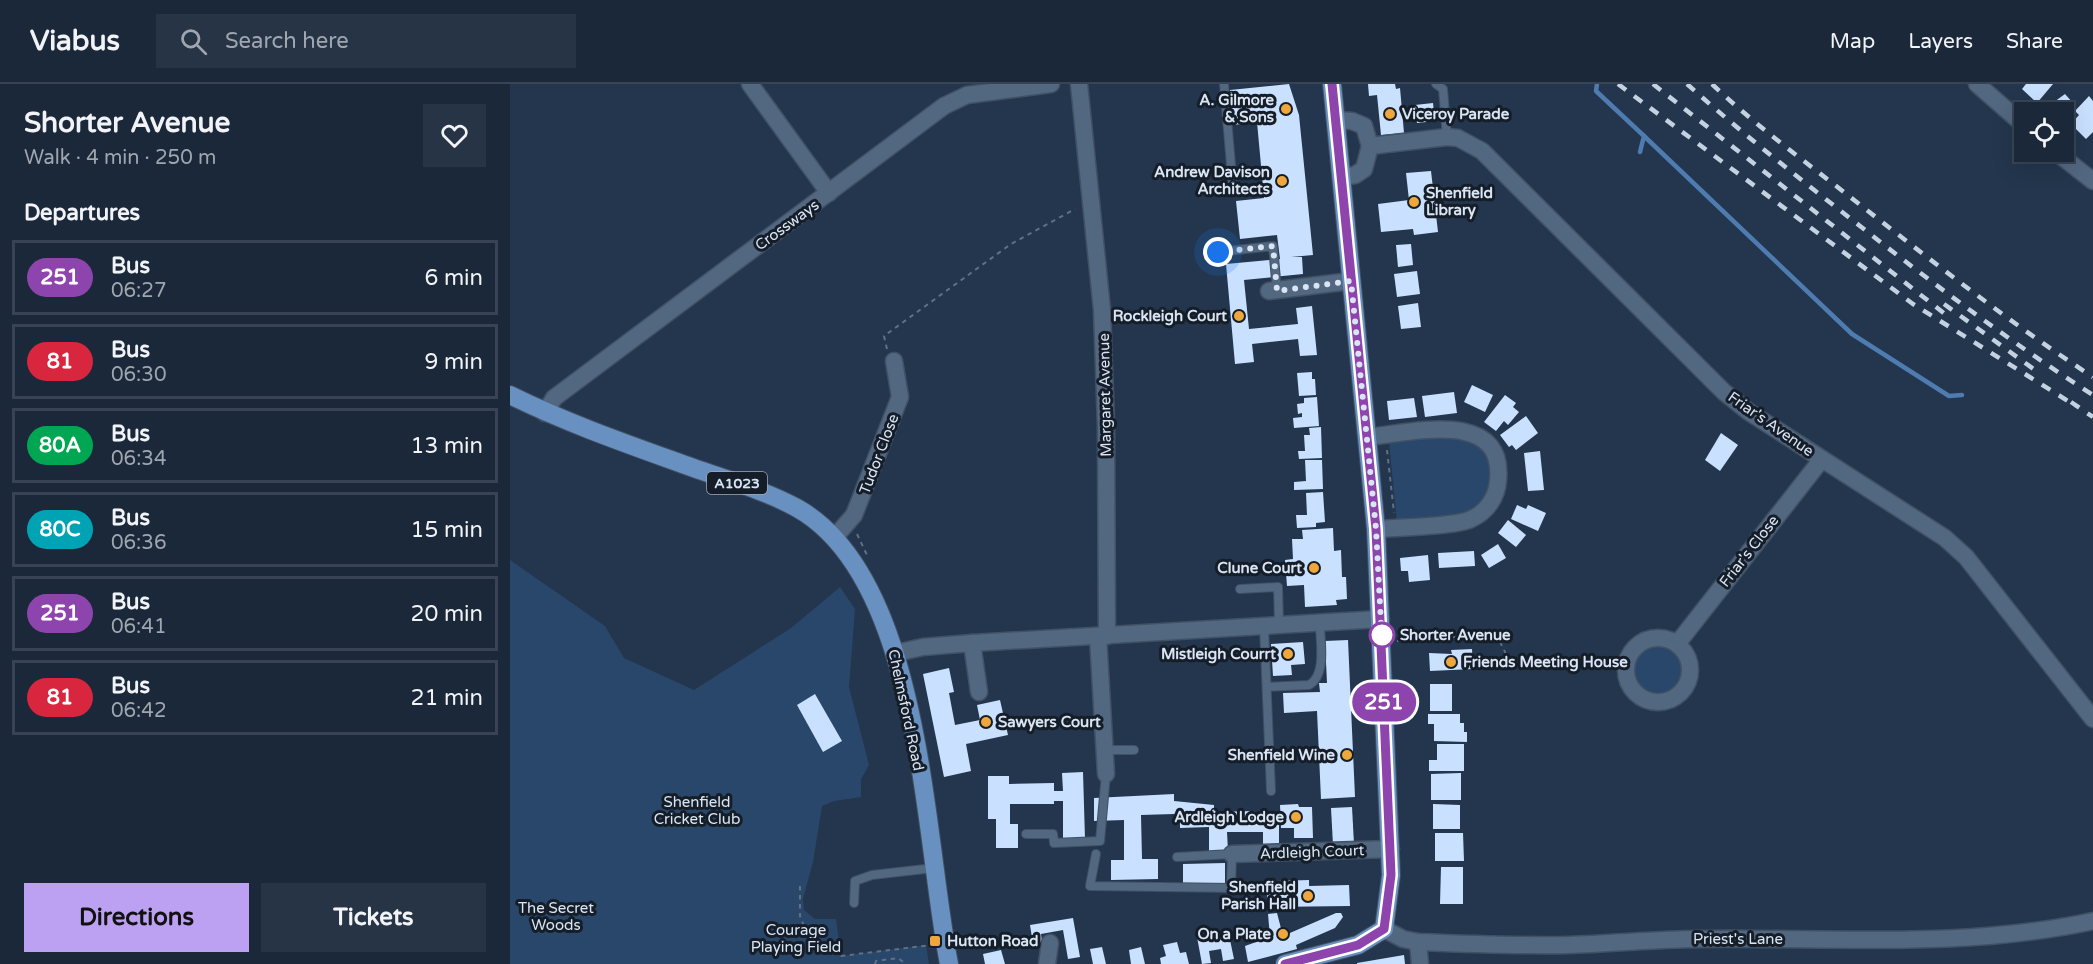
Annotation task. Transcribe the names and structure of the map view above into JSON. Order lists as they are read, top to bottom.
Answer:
{
  "streets": {
    "main road": ["A1023", "Chelmsford Road"],
    "street": [
      "Crossways",
      "Margaret Avenue",
      "Friar's Avenue",
      "Tudor Close",
      "Friar's Close",
      "Ardleigh Court",
      "Priest's Lane"
    ]
  },
  "crossings": [
    ["Crossways", "Chelmsford Road"],
    ["Friar's Avenue", "Friar's Close"],
    ["Tudor Close", "Chelmsford Road"]
  ],
  "parks": ["Shenfield Cricket Club", "The Secret Woods", "Courage Playing Field"],
  "places": {
    "other": [
      "A. Gilmore & Sons",
      "Viceroy Parade",
      "Andrew Davison Architects",
      "Shenfield Library",
      "Rockleigh Court",
      "Clune Court",
      "Shorter Avenue",
      "Mistleigh Courrt",
      "Friends Meeting House",
      "Sawyers Court",
      "Shenfield Wine",
      "Ardleigh Lodge",
      "Shenfield Parish Hall",
      "On a Plate"
    ],
    "transit": ["Hutton Road"]
  },
  "lines": ["bus line 251"],
  "page": {
    "header": "Viabus",
    "search": "Search here",
    "nav": ["Map", "Layers", "Share"],
    "heading": [
      ["Shorter Avenue", "Walk · 4 min · 250 m"],
      "Departures"
    ],
    "on_map": "251",
    "list": [
      {
        "mark": "251",
        "name": "Bus",
        "note": "06:27",
        "value": "6 min"
      },
      {
        "mark": "81",
        "name": "Bus",
        "note": "06:30",
        "value": "9 min"
      },
      {
        "mark": "80A",
        "name": "Bus",
        "note": "06:34",
        "value": "13 min"
      },
      {
        "mark": "80C",
        "name": "Bus",
        "note": "06:36",
        "value": "15 min"
      },
      {
        "mark": "251",
        "name": "Bus",
        "note": "06:41",
        "value": "20 min"
      },
      {
        "mark": "81",
        "name": "Bus",
        "note": "06:42",
        "value": "21 min"
      }
    ],
    "buttons": ["Directions", "Tickets"]
  }
}
